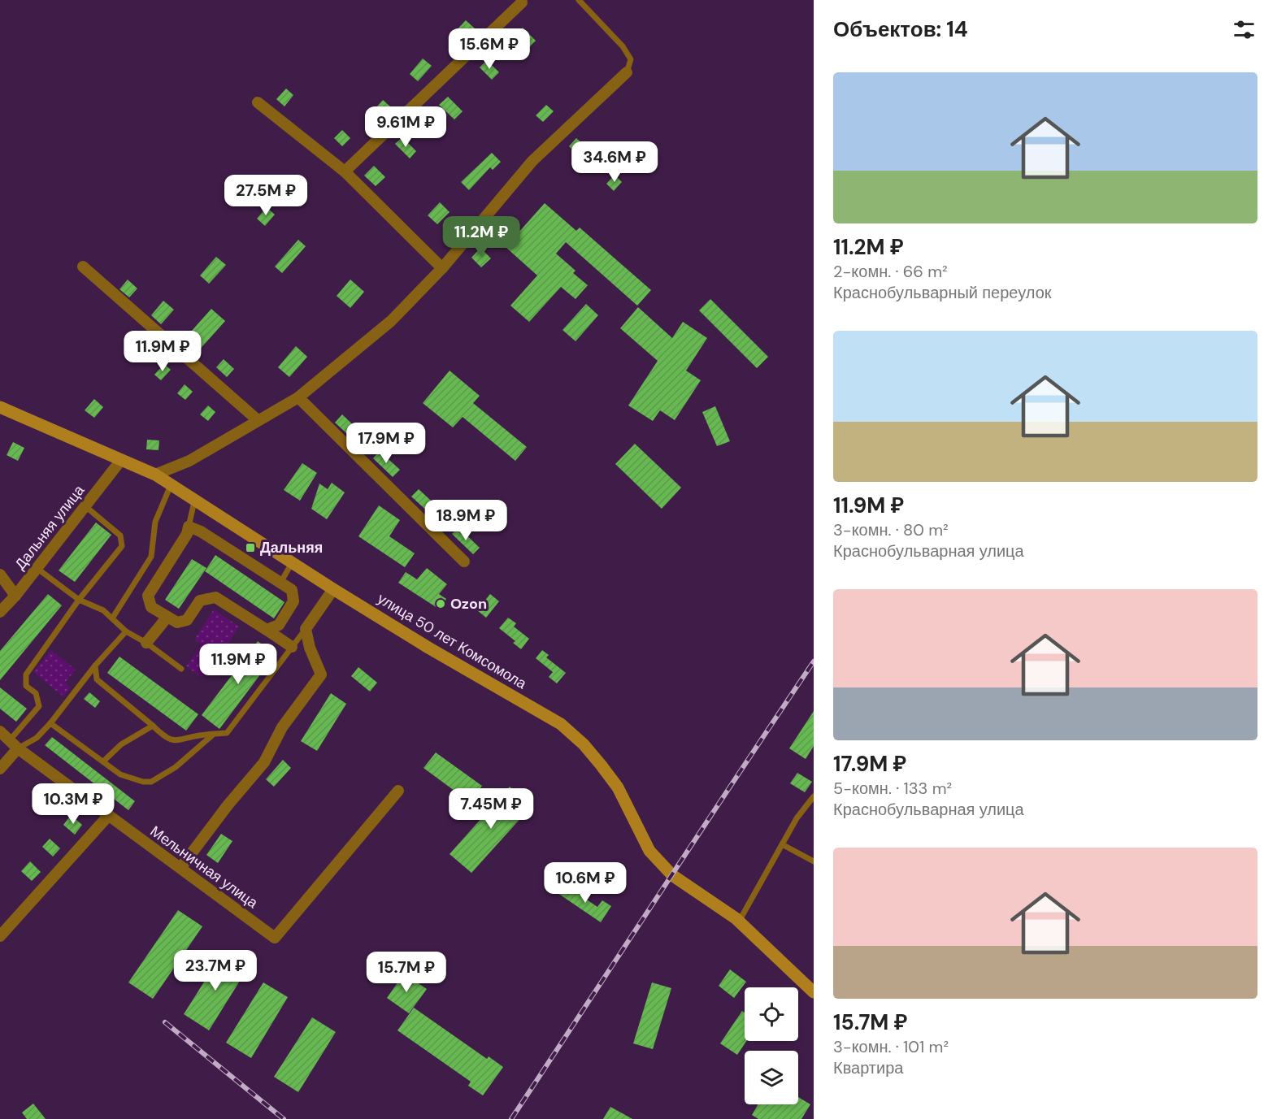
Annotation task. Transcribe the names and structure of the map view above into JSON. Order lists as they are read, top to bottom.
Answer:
{
  "streets": {
    "street": ["Дальняя улица", "улица 50 лет Комсомола", "Мельничная улица"]
  },
  "crossings": [
    ["Дальняя улица", "улица 50 лет Комсомола"]
  ],
  "places": {
    "transit": ["Дальняя"],
    "other": ["Ozon"]
  },
  "page": {
    "heading": "Объектов: 14",
    "price": [
      "15.6M ₽",
      "9.61M ₽",
      "34.6M ₽",
      "27.5M ₽",
      "11.2M ₽",
      "11.9M ₽",
      "17.9M ₽",
      "18.9M ₽",
      "11.9M ₽",
      "10.3M ₽",
      "7.45M ₽",
      "10.6M ₽",
      "23.7M ₽",
      "15.7M ₽"
    ],
    "list": [
      {
        "name": "11.2M ₽",
        "note": "2-комн. · 66 m² · Краснобульварный переулок"
      },
      {
        "name": "11.9M ₽",
        "note": "3-комн. · 80 m² · Краснобульварная улица"
      },
      {
        "name": "17.9M ₽",
        "note": "5-комн. · 133 m² · Краснобульварная улица"
      },
      {
        "name": "15.7M ₽",
        "note": "3-комн. · 101 m² · Квартира"
      }
    ]
  }
}
